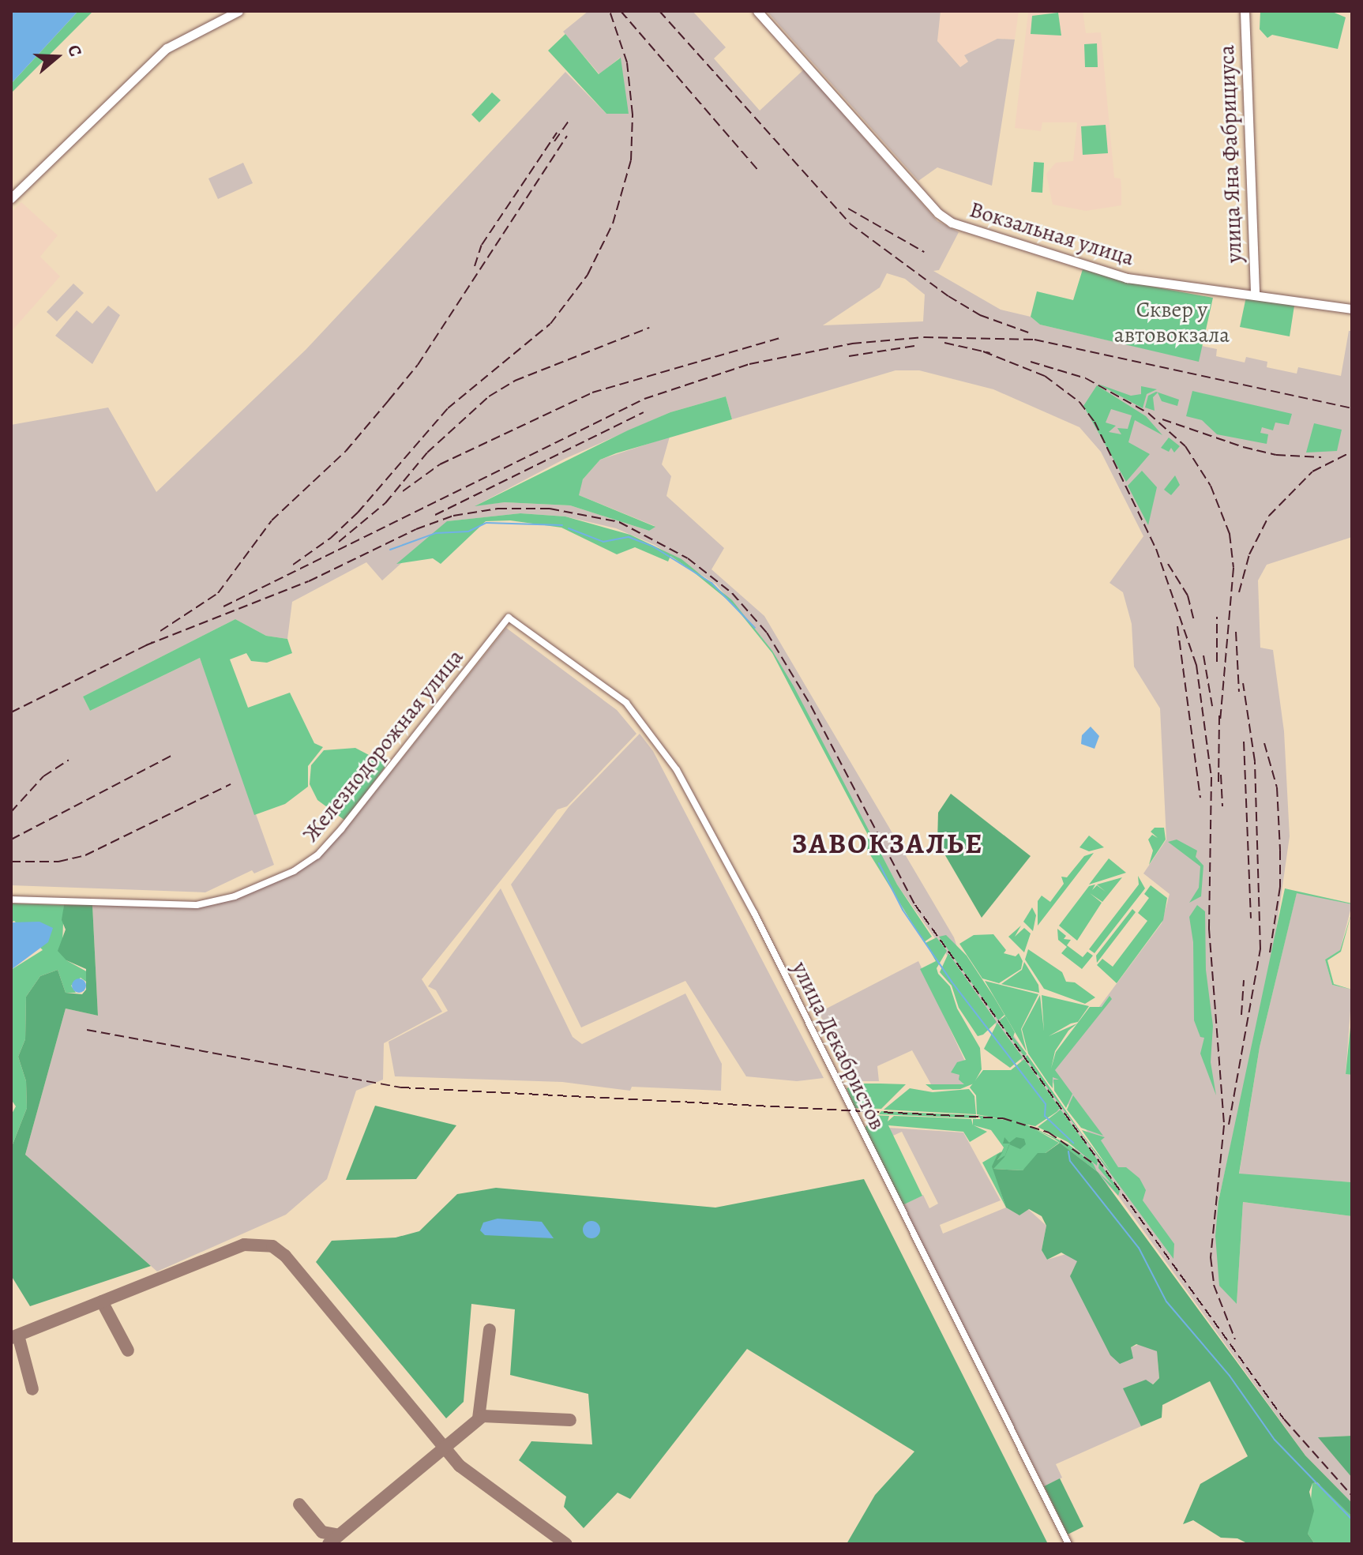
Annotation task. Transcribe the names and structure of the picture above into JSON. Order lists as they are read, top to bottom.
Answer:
{
  "streets": {
    "main road": ["улица Яна Фабрициуса", "Вокзальная улица"],
    "street": ["Железнодорожная улица", "улица Декабристов"]
  },
  "crossings": [
    ["улица Яна Фабрициуса", "Вокзальная улица"],
    ["Железнодорожная улица", "улица Декабристов"]
  ],
  "districts": ["ЗАВОКЗАЛЬЕ"],
  "parks": ["Сквер у автовокзала"],
  "north": "right"
}
